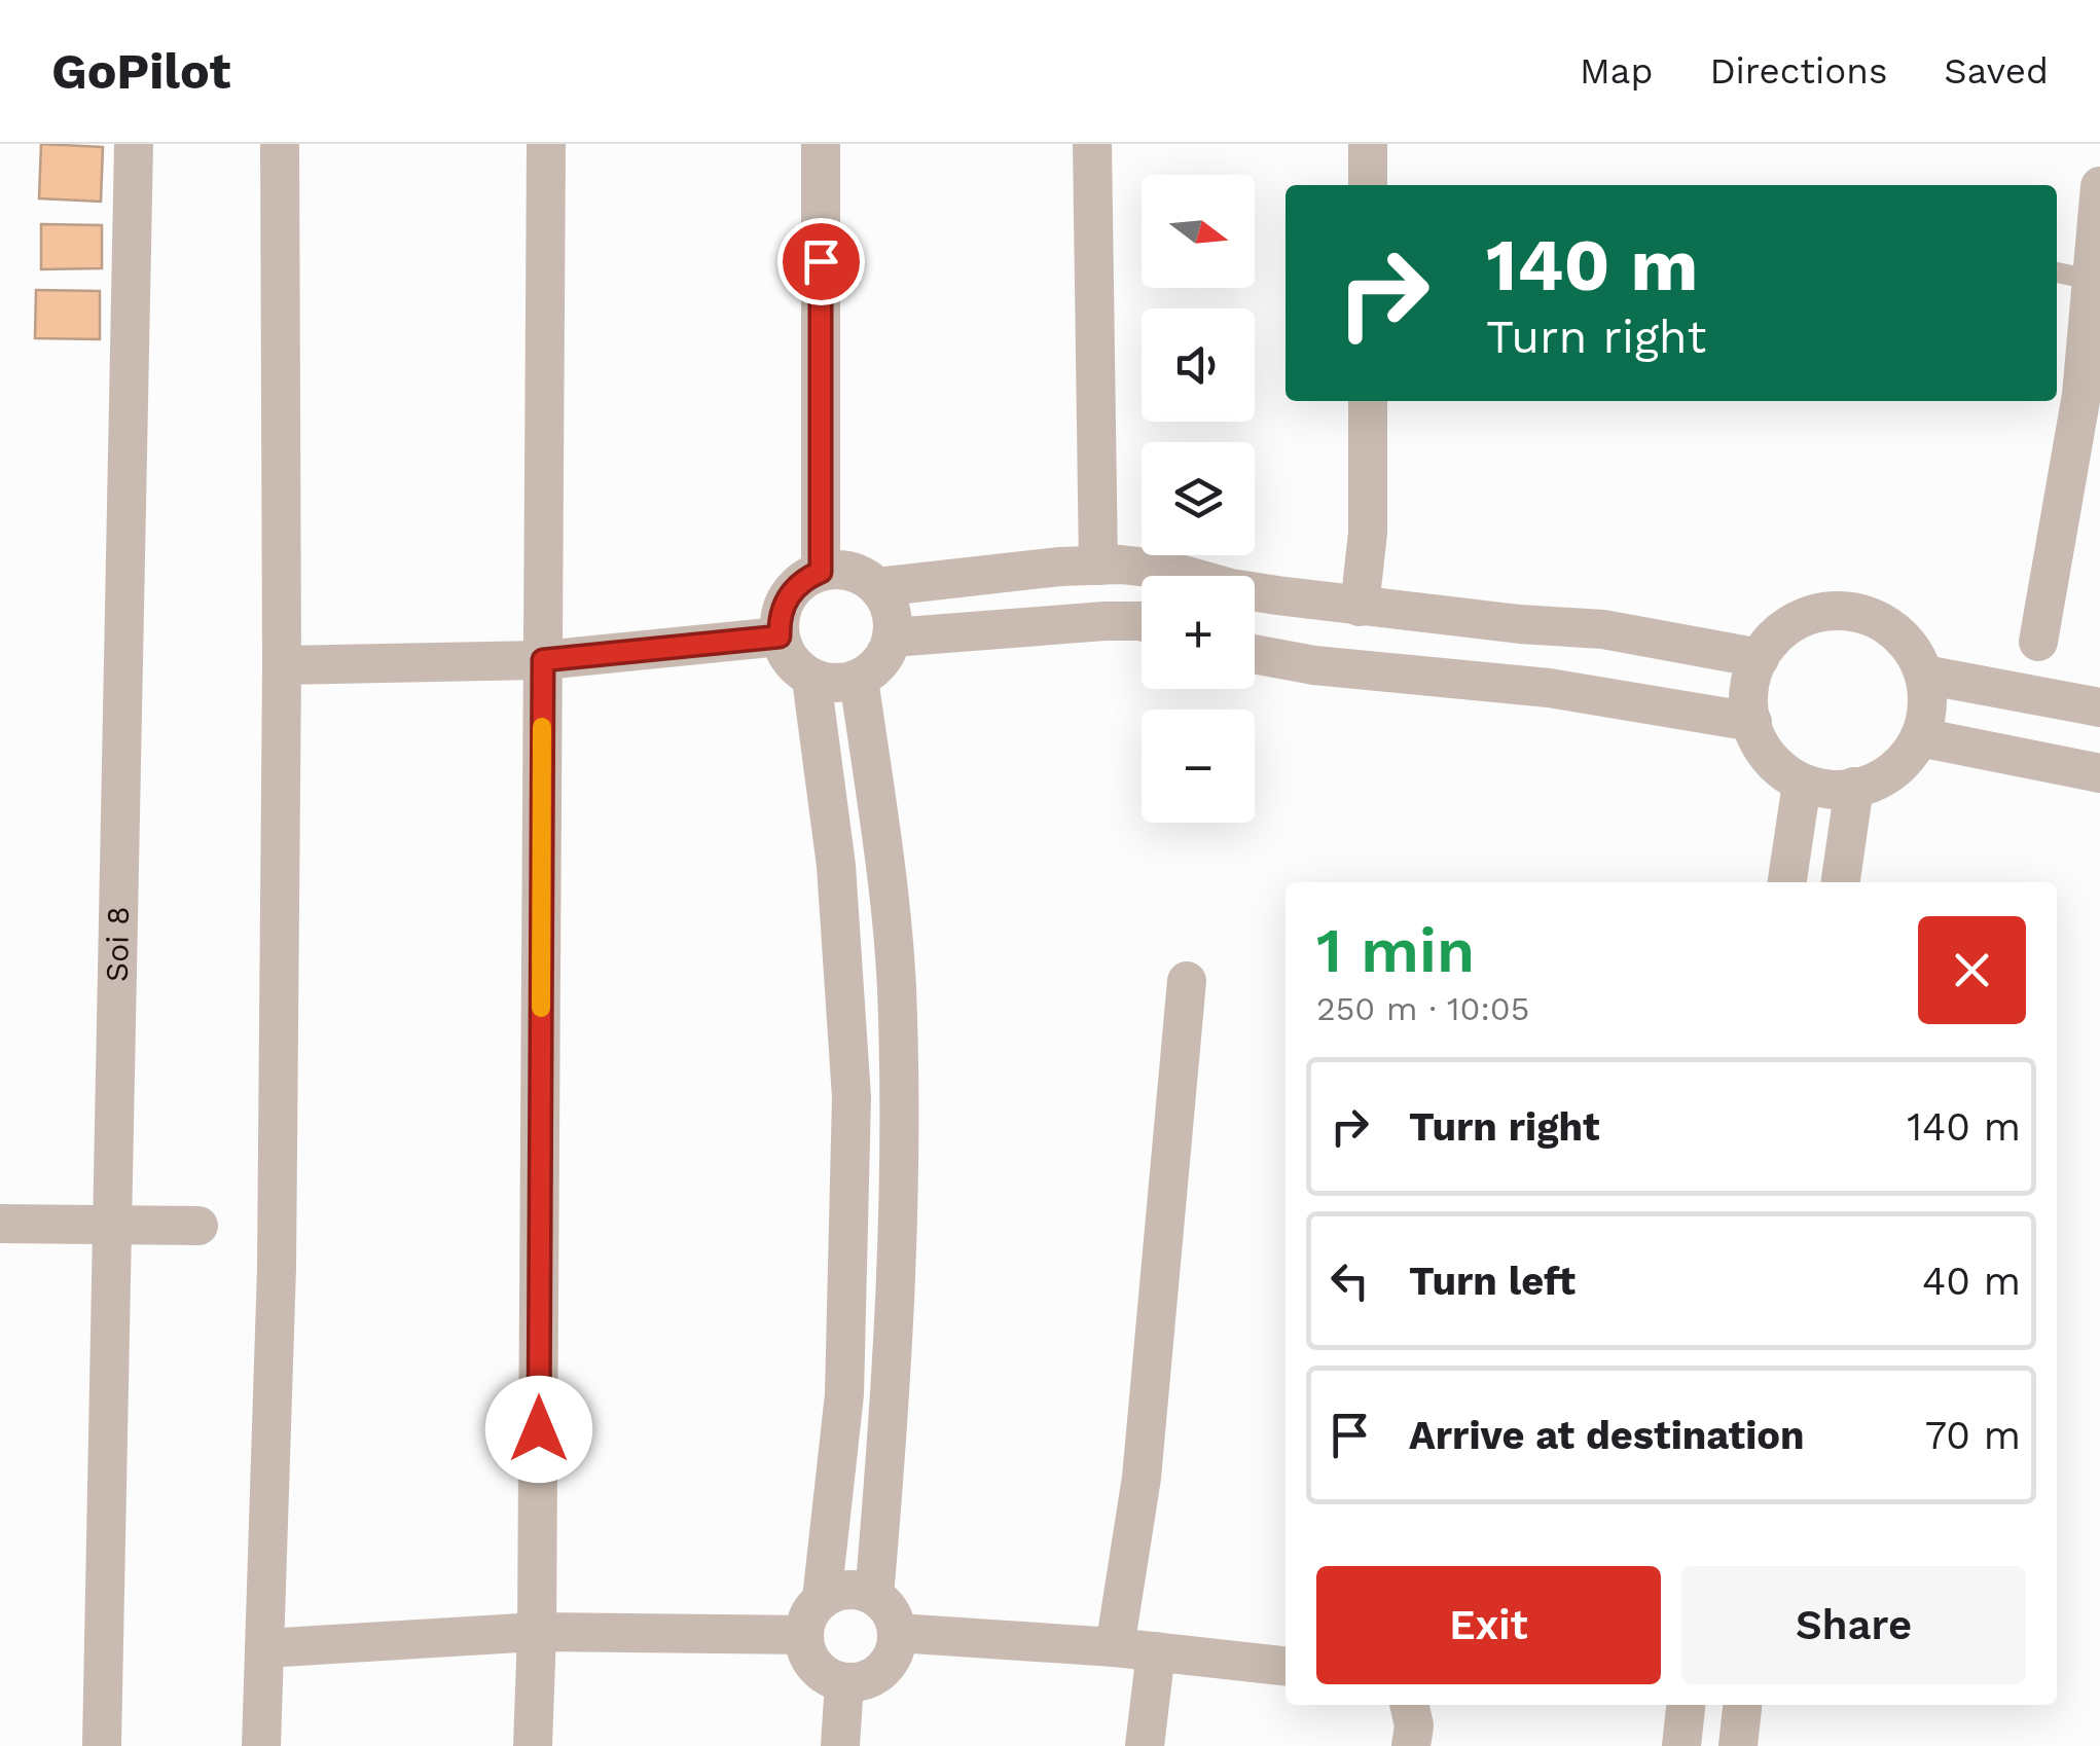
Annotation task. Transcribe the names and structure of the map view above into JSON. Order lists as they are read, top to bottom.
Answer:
{
  "streets": {
    "street": ["Soi 8"]
  },
  "north": "right",
  "page": {
    "header": "GoPilot",
    "nav": ["Map", "Directions", "Saved"],
    "map_buttons": ["+", "−"],
    "turn": ["140 m", "Turn right"],
    "heading": ["1 min", "250 m · 10:05"],
    "list": [
      {
        "name": "Turn right",
        "value": "140 m"
      },
      {
        "name": "Turn left",
        "value": "40 m"
      },
      {
        "name": "Arrive at destination",
        "value": "70 m"
      }
    ],
    "buttons": ["Exit", "Share"]
  }
}
